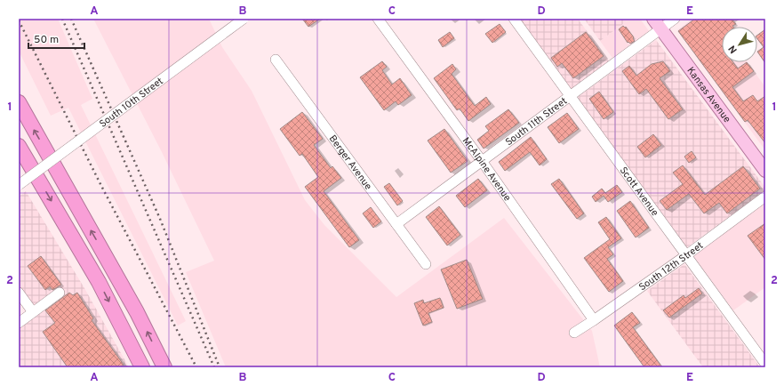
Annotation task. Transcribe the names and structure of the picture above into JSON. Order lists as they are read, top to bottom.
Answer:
{
  "streets": {
    "main road": ["Kansas Avenue"],
    "street": [
      "South 10th Street",
      "South 11th Street",
      "Berger Avenue",
      "McAlpine Avenue",
      "Scott Avenue",
      "South 12th Street"
    ]
  },
  "crossings": [
    ["Kansas Avenue", "South 11th Street"],
    ["South 11th Street", "Berger Avenue"],
    ["South 11th Street", "McAlpine Avenue"],
    ["South 11th Street", "Scott Avenue"],
    ["McAlpine Avenue", "South 12th Street"],
    ["Scott Avenue", "South 12th Street"]
  ],
  "scale_bar": "50 m",
  "north": "bottom left",
  "grid": {
    "columns": [
      "A",
      "B",
      "C",
      "D",
      "E"
    ],
    "rows": ["1", "2"]
  }
}
